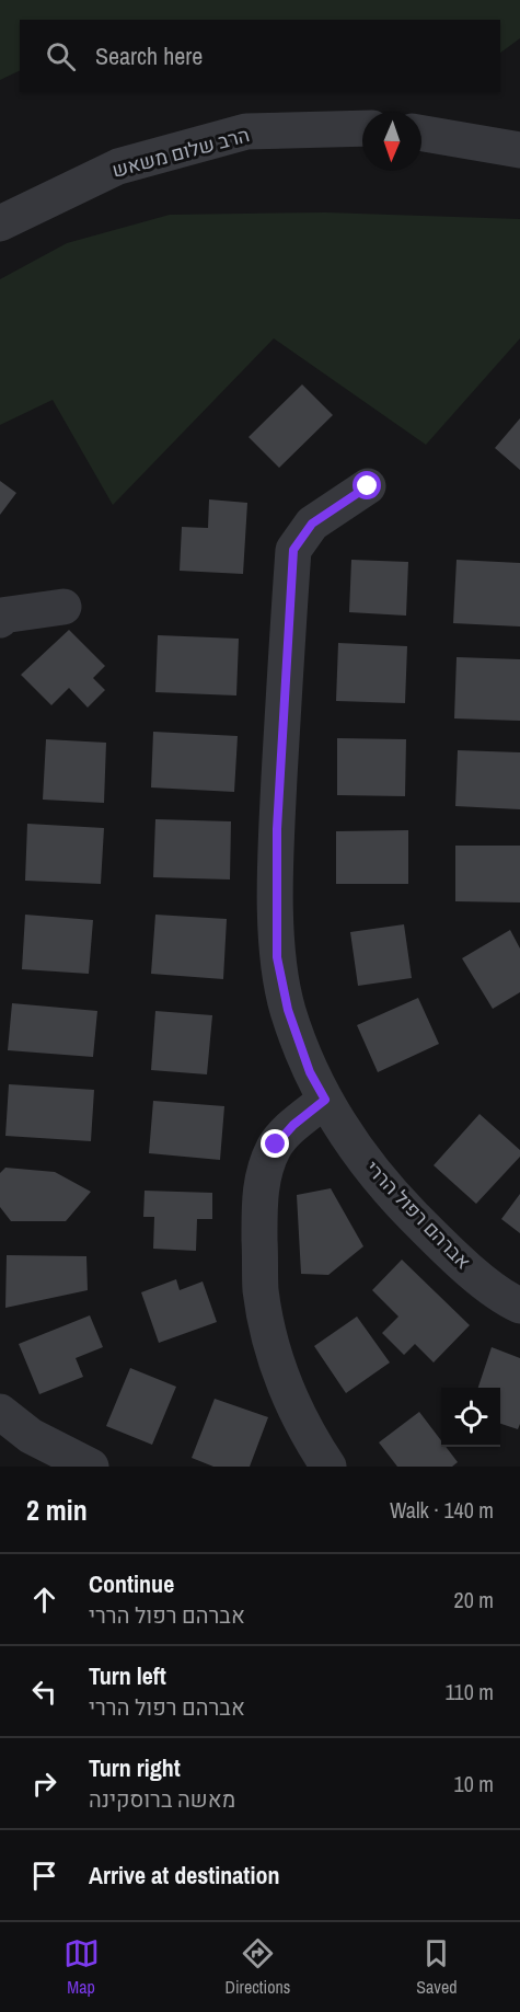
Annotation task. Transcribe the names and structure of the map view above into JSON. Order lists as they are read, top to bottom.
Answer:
{
  "streets": {
    "street": ["הרב שלום משאש", "אברהם רפול הררי"]
  },
  "north": "bottom",
  "page": {
    "search": "Search here",
    "heading": ["2 min", "Walk · 140 m"],
    "list": [
      ["Continue", "אברהם רפול הררי", "20 m"],
      ["Turn left", "אברהם רפול הררי", "110 m"],
      ["Turn right", "מאשה ברוסקינה", "10 m"],
      "Arrive at destination"
    ],
    "nav": ["Map", "Directions", "Saved"]
  }
}
